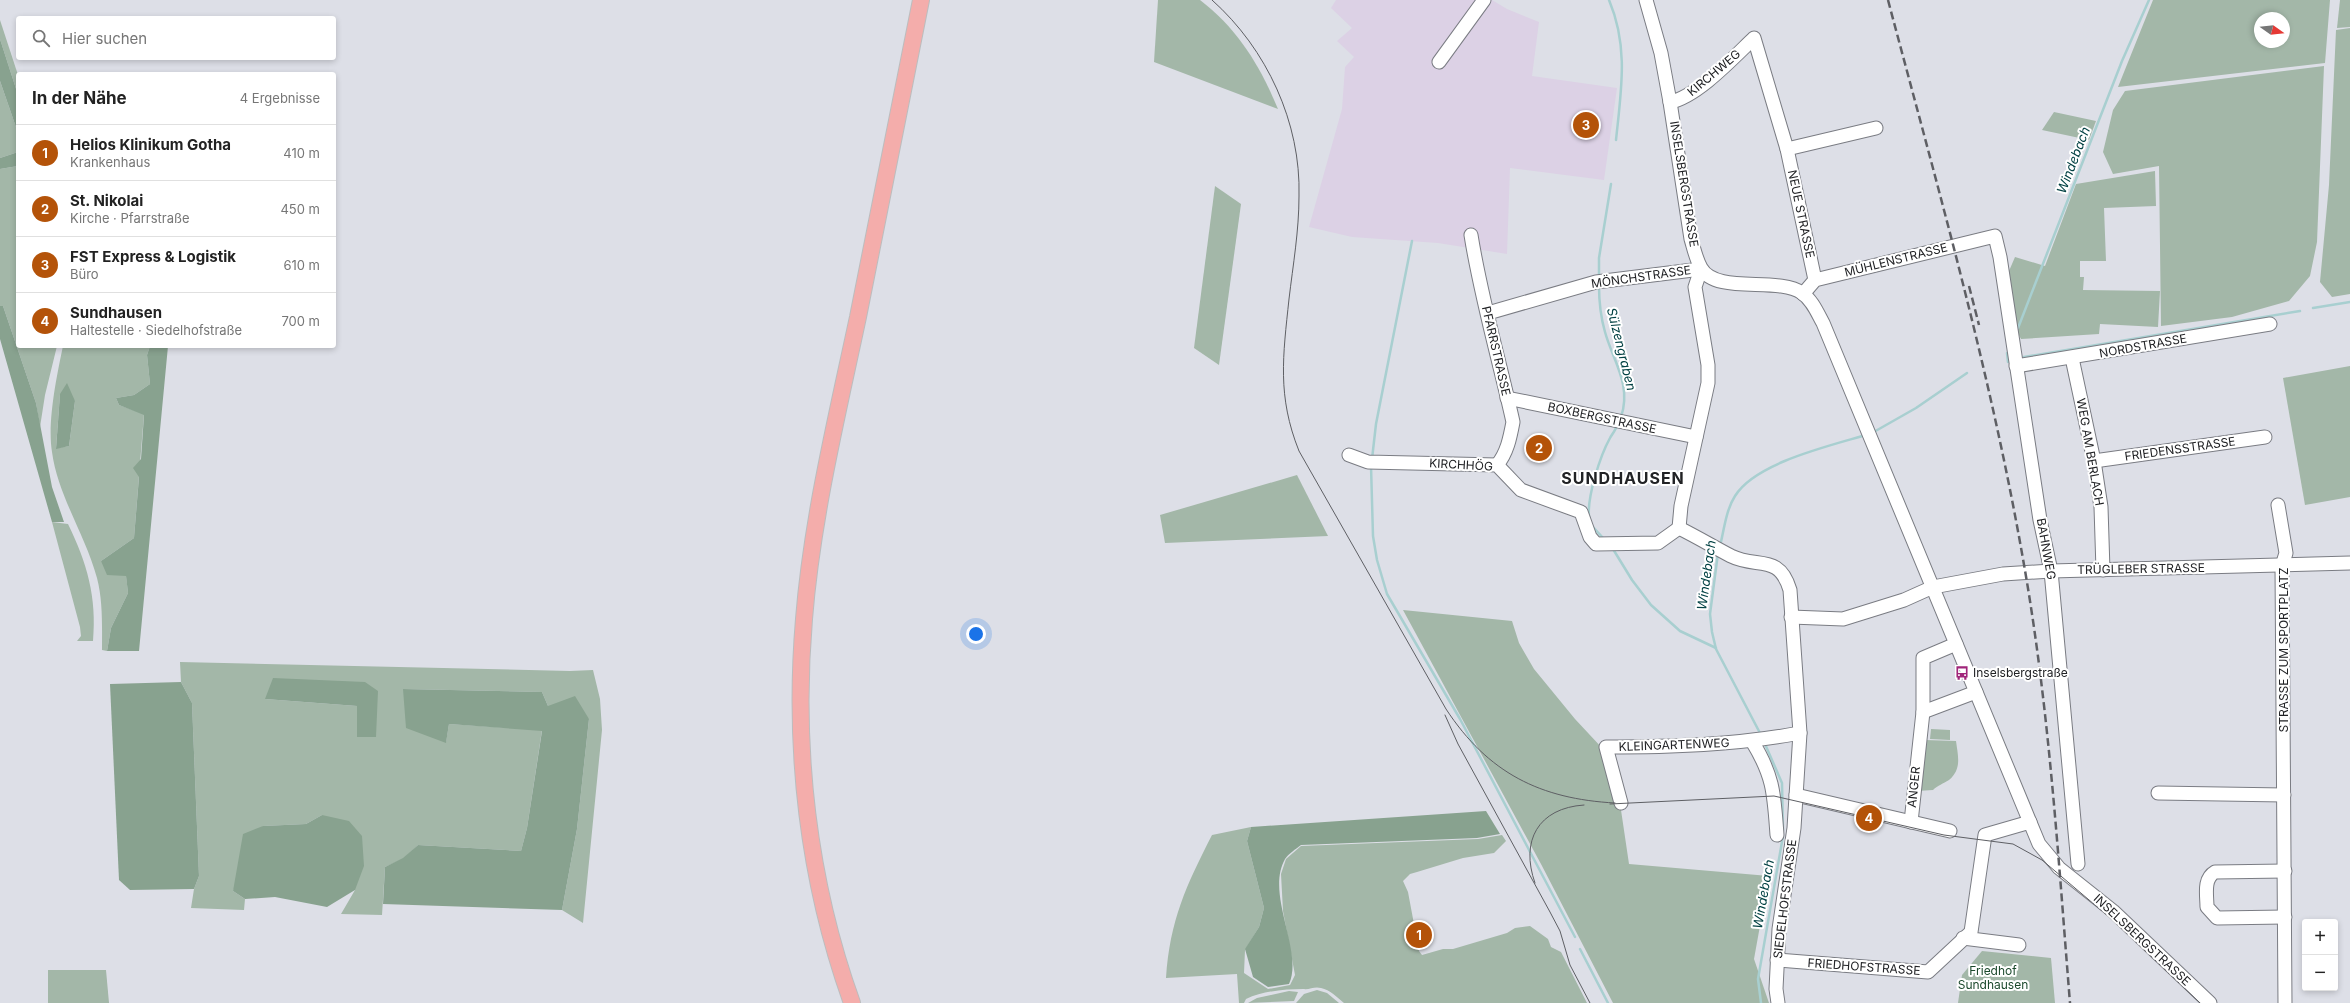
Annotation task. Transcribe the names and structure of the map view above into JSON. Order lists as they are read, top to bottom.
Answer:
{
  "streets": {
    "street": [
      "KIRCHWEG",
      "INSELSBERGSTRASSE",
      "NEUE STRASSE",
      "MÜHLENSTRASSE",
      "MÖNCHSTRASSE",
      "NORDSTRASSE",
      "PFARRSTRASSE",
      "BOXBERGSTRASSE",
      "FRIEDENSSTRASSE",
      "WEG AM BERLACH",
      "KIRCHHÖG",
      "BAHNWEG",
      "TRÜGLEBER STRASSE",
      "STRASSE ZUM SPORTPLATZ",
      "KLEINGARTENWEG",
      "ANGER",
      "SIEDELHOFSTRASSE",
      "FRIEDHOFSTRASSE"
    ]
  },
  "crossings": [
    ["KIRCHWEG", "INSELSBERGSTRASSE"],
    ["KIRCHWEG", "NEUE STRASSE"],
    ["INSELSBERGSTRASSE", "MÖNCHSTRASSE"],
    ["INSELSBERGSTRASSE", "TRÜGLEBER STRASSE"],
    ["INSELSBERGSTRASSE", "ANGER"],
    ["INSELSBERGSTRASSE", "FRIEDHOFSTRASSE"],
    ["NEUE STRASSE", "MÜHLENSTRASSE"],
    ["MÜHLENSTRASSE", "BAHNWEG"],
    ["MÖNCHSTRASSE", "PFARRSTRASSE"],
    ["NORDSTRASSE", "WEG AM BERLACH"],
    ["NORDSTRASSE", "BAHNWEG"],
    ["PFARRSTRASSE", "BOXBERGSTRASSE"],
    ["PFARRSTRASSE", "KIRCHHÖG"],
    ["FRIEDENSSTRASSE", "WEG AM BERLACH"],
    ["WEG AM BERLACH", "TRÜGLEBER STRASSE"],
    ["KIRCHHÖG", "SIEDELHOFSTRASSE"],
    ["BAHNWEG", "TRÜGLEBER STRASSE"],
    ["TRÜGLEBER STRASSE", "STRASSE ZUM SPORTPLATZ"],
    ["TRÜGLEBER STRASSE", "SIEDELHOFSTRASSE"],
    ["KLEINGARTENWEG", "SIEDELHOFSTRASSE"],
    ["SIEDELHOFSTRASSE", "FRIEDHOFSTRASSE"]
  ],
  "districts": ["SUNDHAUSEN"],
  "water": ["Windebach", "Sülzengraben"],
  "parks": ["Friedhof Sundhausen"],
  "places": {
    "bus stop": ["Inselsbergstraße"]
  },
  "north": "right",
  "page": {
    "search": "Hier suchen",
    "heading": ["In der Nähe", "4 Ergebnisse"],
    "pins": [
      "3",
      "2",
      "4",
      "1"
    ],
    "list": [
      {
        "mark": "1",
        "name": "Helios Klinikum Gotha",
        "note": "Krankenhaus",
        "value": "410 m"
      },
      {
        "mark": "2",
        "name": "St. Nikolai",
        "note": "Kirche · Pfarrstraße",
        "value": "450 m"
      },
      {
        "mark": "3",
        "name": "FST Express & Logistik",
        "note": "Büro",
        "value": "610 m"
      },
      {
        "mark": "4",
        "name": "Sundhausen",
        "note": "Haltestelle · Siedelhofstraße",
        "value": "700 m"
      }
    ],
    "map_buttons": ["+", "−"]
  }
}
